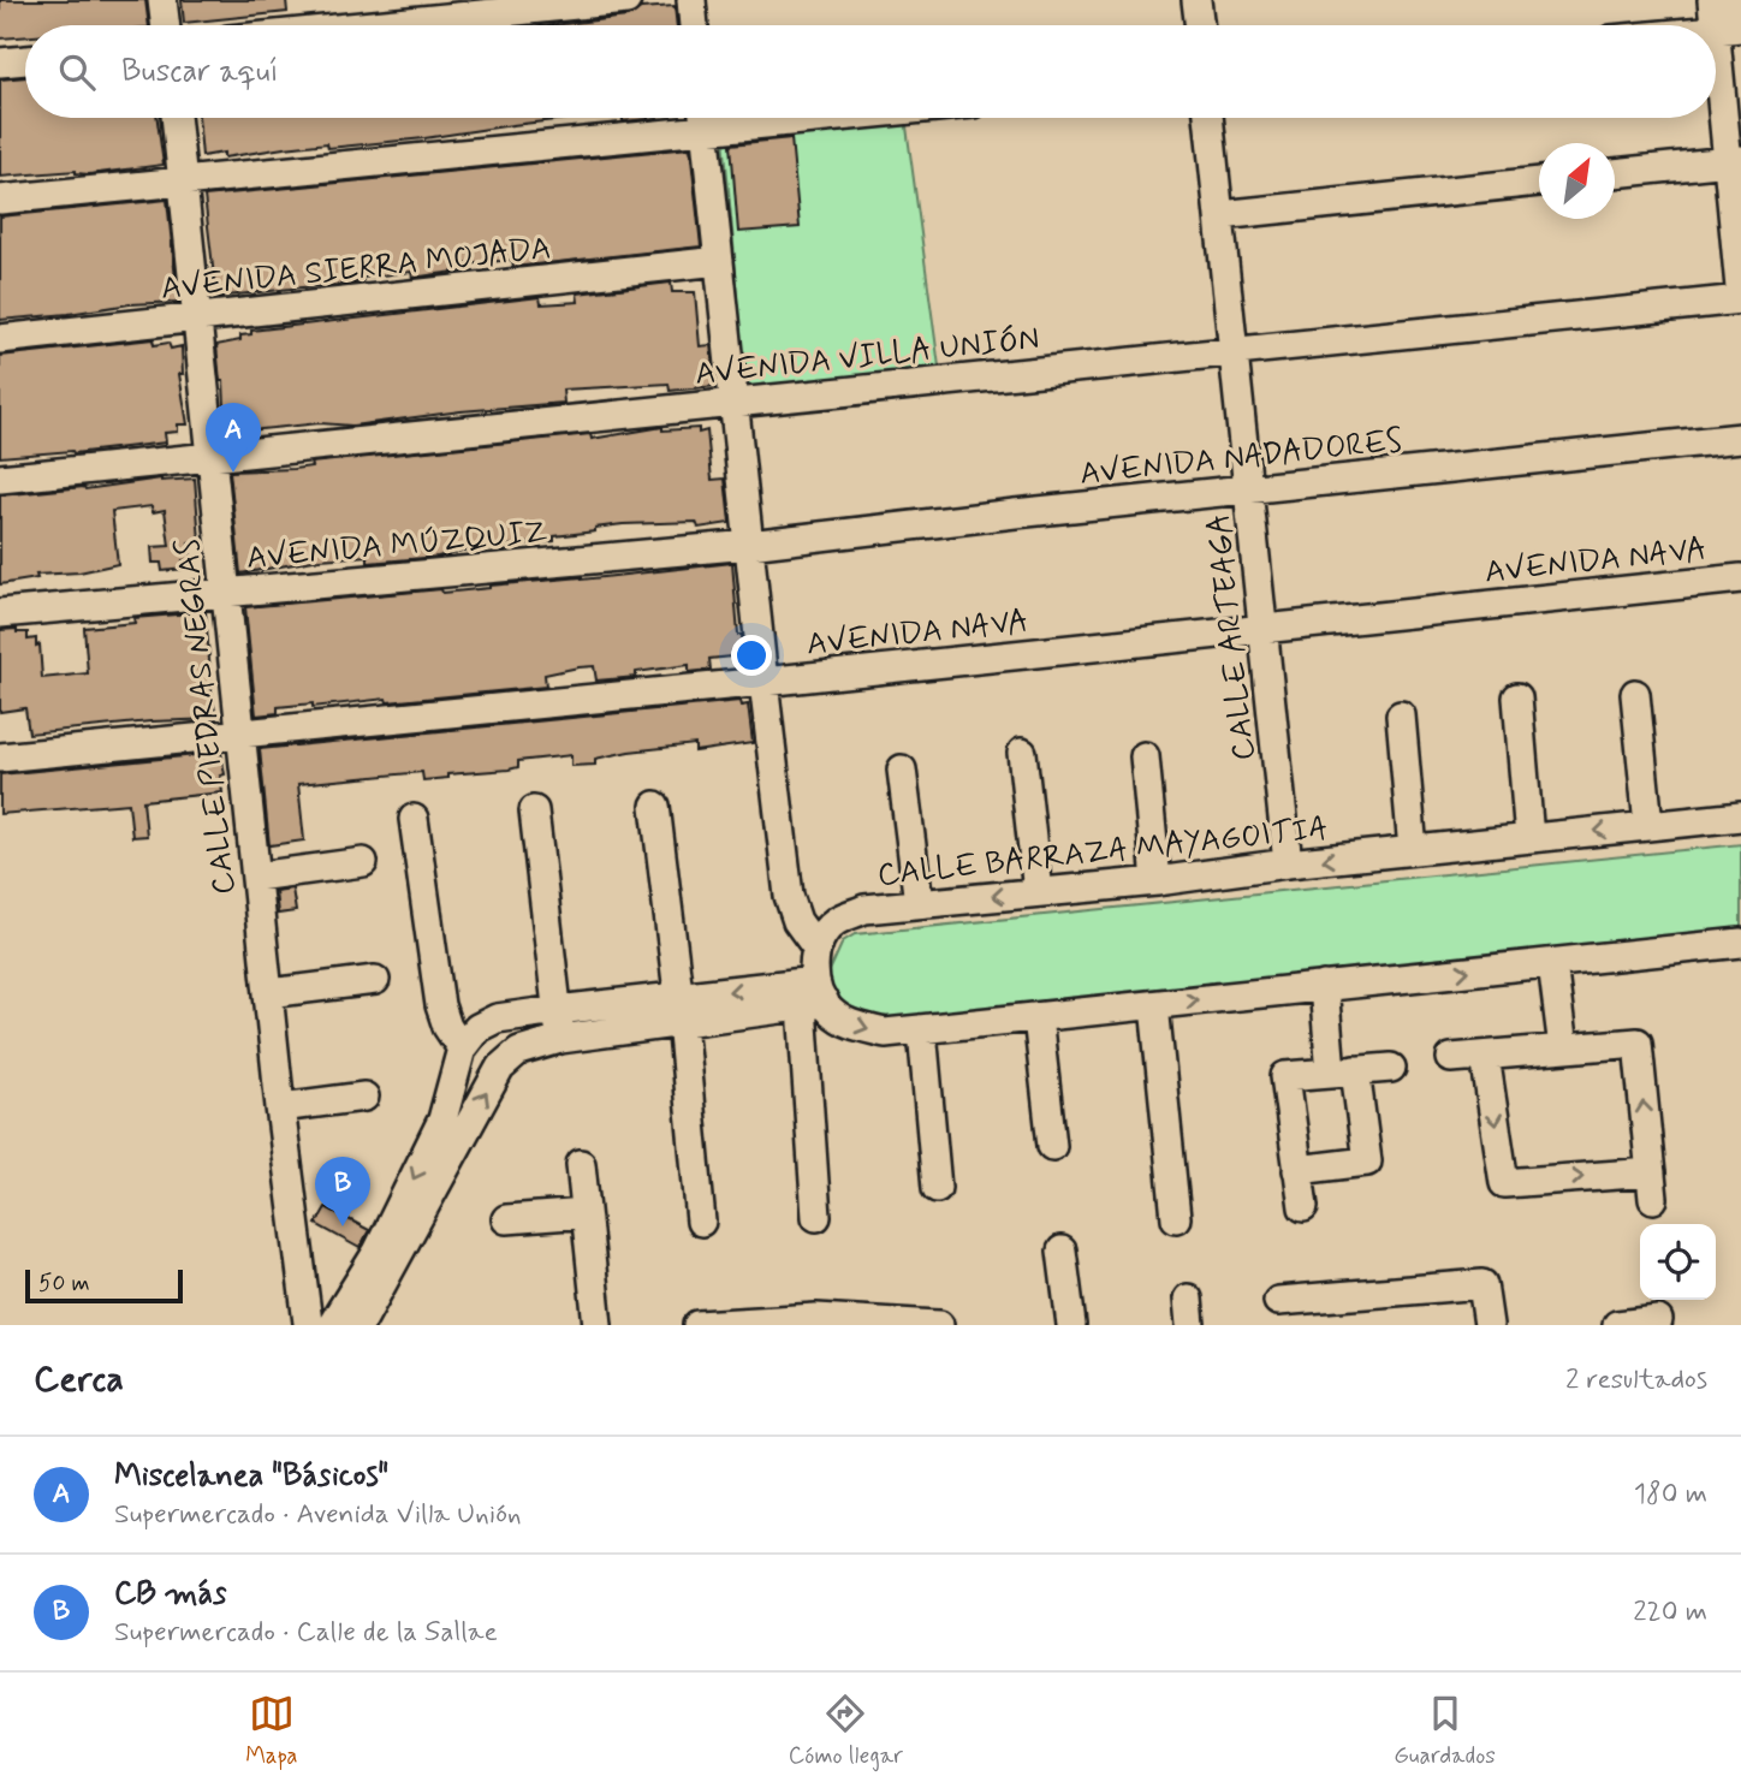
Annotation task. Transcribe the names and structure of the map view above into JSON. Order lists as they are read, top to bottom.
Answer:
{
  "streets": {
    "street": [
      "AVENIDA SIERRA MOJADA",
      "AVENIDA VILLA UNIÓN",
      "AVENIDA NADADORES",
      "AVENIDA MÚZQUIZ",
      "AVENIDA NAVA",
      "CALLE ARTEAGA",
      "CALLE PIEDRAS NEGRAS",
      "CALLE BARRAZA MAYAGOITIA"
    ]
  },
  "crossings": [
    ["AVENIDA SIERRA MOJADA", "CALLE PIEDRAS NEGRAS"],
    ["AVENIDA VILLA UNIÓN", "CALLE ARTEAGA"],
    ["AVENIDA VILLA UNIÓN", "CALLE PIEDRAS NEGRAS"],
    ["AVENIDA NADADORES", "AVENIDA MÚZQUIZ"],
    ["AVENIDA NADADORES", "CALLE ARTEAGA"],
    ["AVENIDA MÚZQUIZ", "CALLE PIEDRAS NEGRAS"],
    ["AVENIDA NAVA", "CALLE ARTEAGA"],
    ["AVENIDA NAVA", "CALLE PIEDRAS NEGRAS"],
    ["CALLE ARTEAGA", "CALLE BARRAZA MAYAGOITIA"]
  ],
  "scale_bar": "50 m",
  "north": "top right",
  "page": {
    "search": "Buscar aquí",
    "pins": ["A", "B"],
    "scale": "50 m",
    "heading": ["Cerca", "2 resultados"],
    "list": [
      {
        "mark": "A",
        "name": "Miscelanea \"Básicos\"",
        "note": "Supermercado · Avenida Villa Unión",
        "value": "180 m"
      },
      {
        "mark": "B",
        "name": "CB más",
        "note": "Supermercado · Calle de la Sallae",
        "value": "220 m"
      }
    ],
    "nav": ["Mapa", "Cómo llegar", "Guardados"]
  }
}
